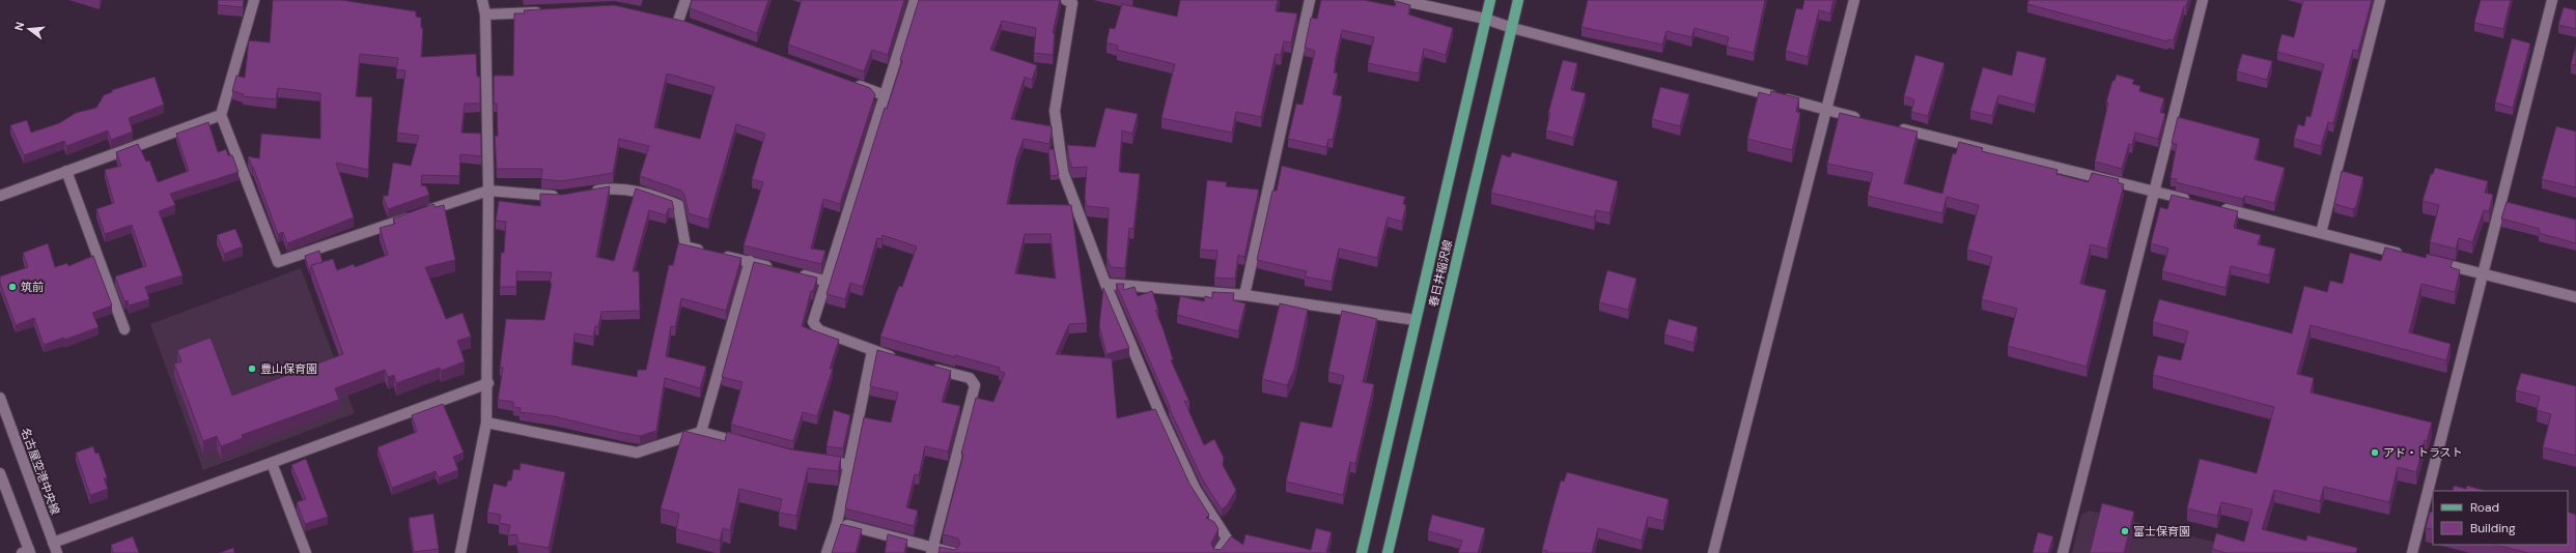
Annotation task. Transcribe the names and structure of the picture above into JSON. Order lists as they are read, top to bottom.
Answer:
{
  "streets": {
    "main road": ["春日井稲沢線"],
    "street": ["名古屋空港中央線"]
  },
  "places": [
    "筑前",
    "豊山保育園",
    "アド・トラスト",
    "富士保育園"
  ],
  "legend": ["Road", "Building"],
  "north": "left"
}
